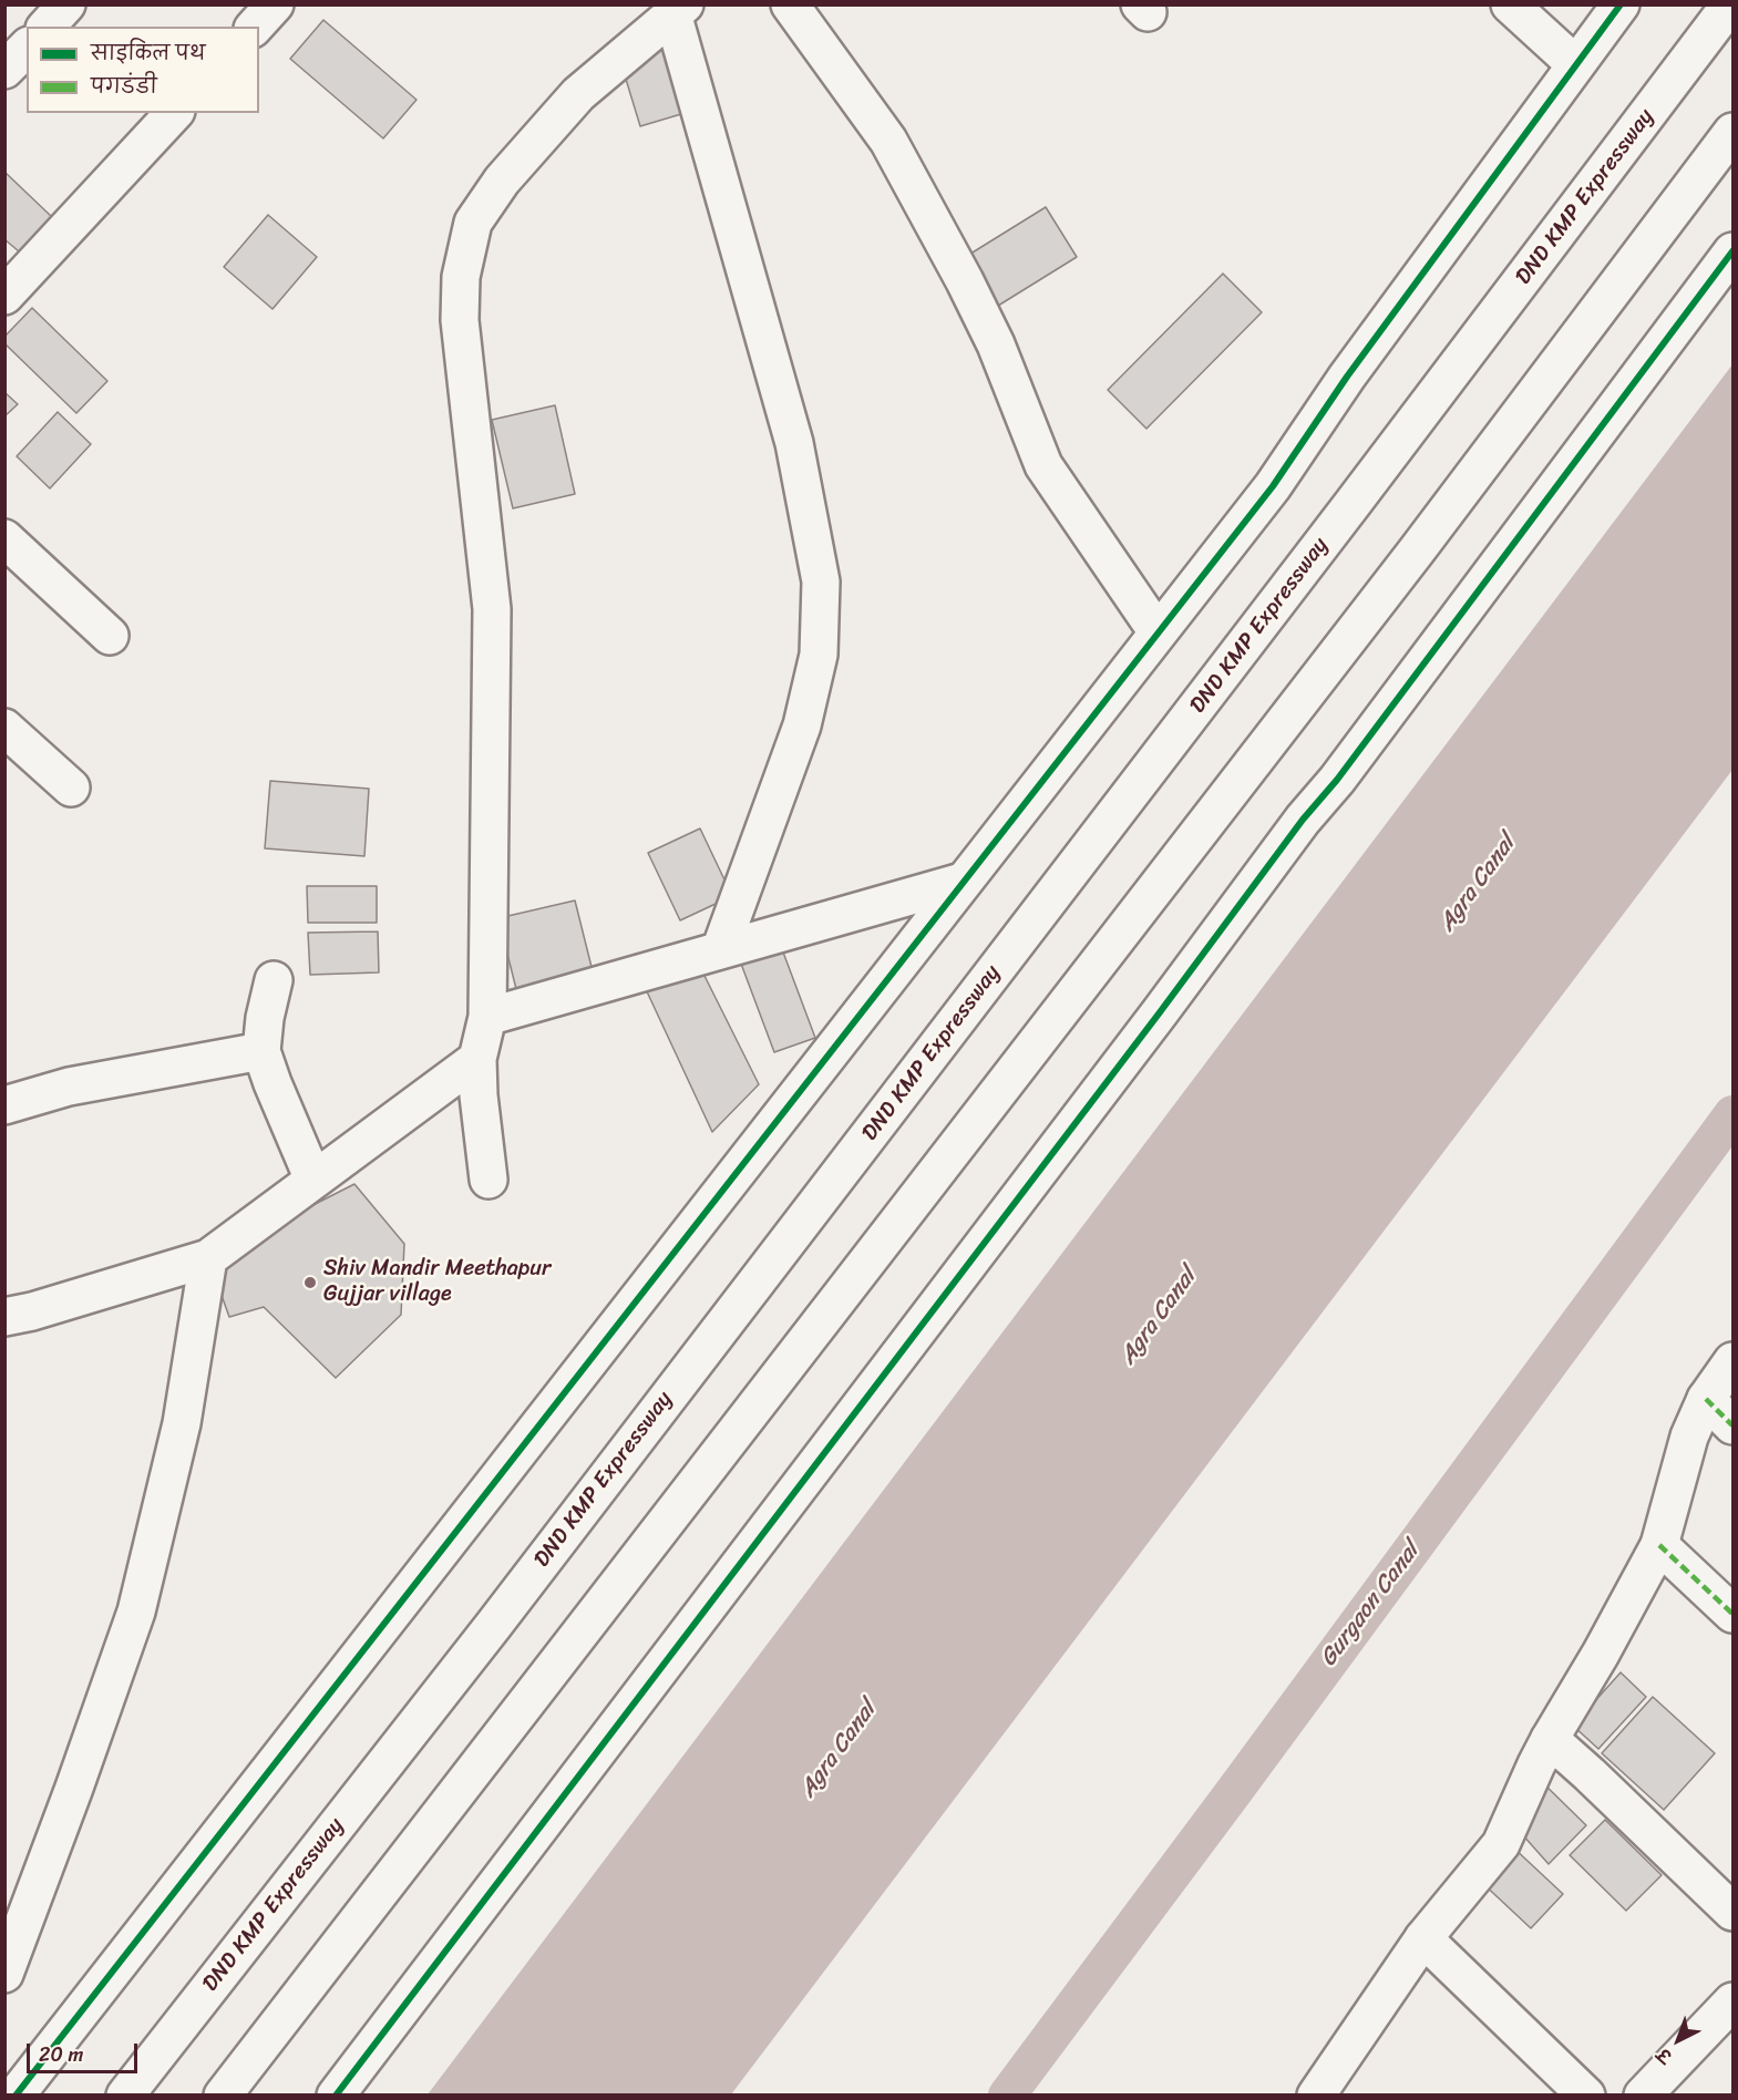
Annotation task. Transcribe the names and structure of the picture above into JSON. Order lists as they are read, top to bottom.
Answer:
{
  "streets": {
    "main road": ["DND KMP Expressway"]
  },
  "water": ["Agra Canal", "Gurgaon Canal"],
  "places": ["Shiv Mandir Meethapur Gujjar village"],
  "legend": ["साइकिल पथ", "पगडंडी"],
  "scale_bar": "20 m",
  "north": "bottom left"
}
